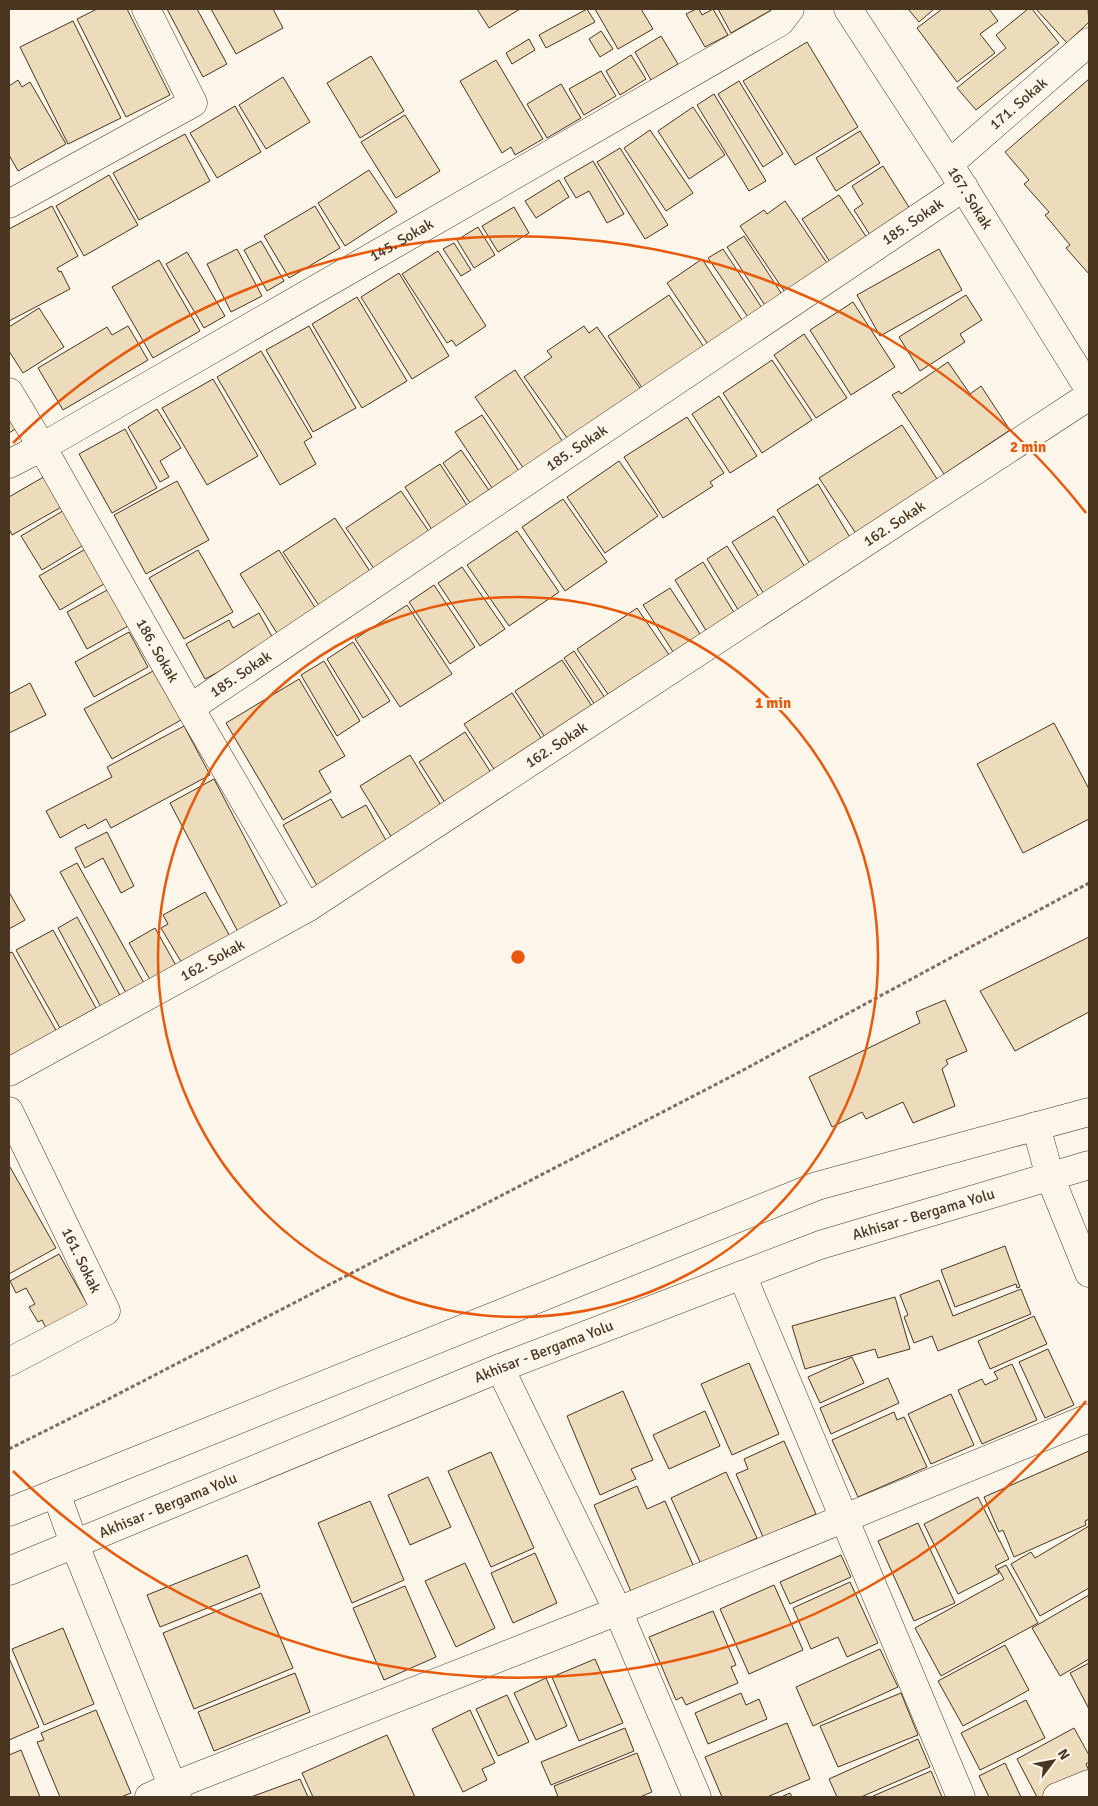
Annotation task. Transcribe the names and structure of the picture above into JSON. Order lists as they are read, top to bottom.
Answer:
{
  "streets": {
    "street": [
      "171. Sokak",
      "167. Sokak",
      "185. Sokak",
      "145. Sokak",
      "162. Sokak",
      "186. Sokak",
      "Akhisar - Bergama Yolu",
      "161. Sokak"
    ]
  },
  "crossings": [
    ["171. Sokak", "167. Sokak"],
    ["167. Sokak", "185. Sokak"],
    ["185. Sokak", "186. Sokak"],
    ["145. Sokak", "186. Sokak"],
    ["162. Sokak", "186. Sokak"]
  ],
  "north": "top right",
  "rings": ["2 min", "1 min"]
}
